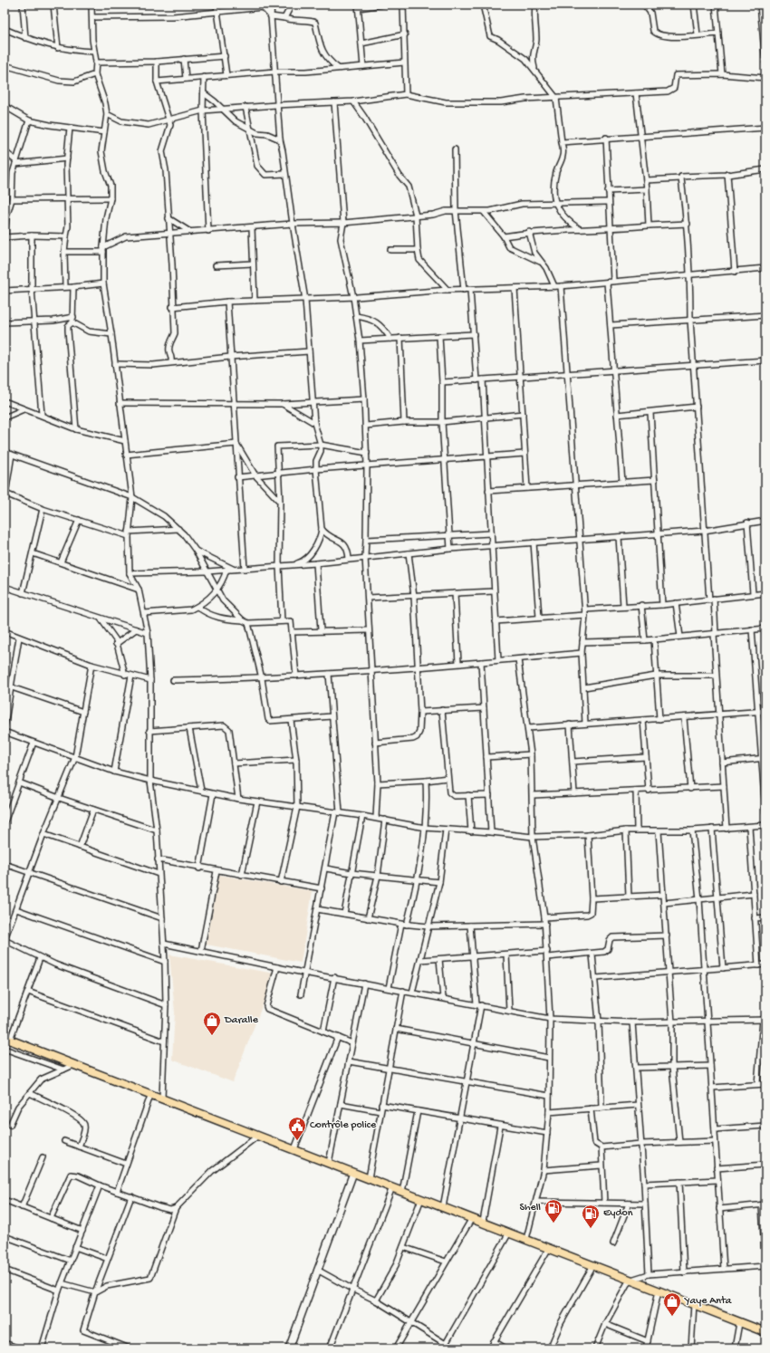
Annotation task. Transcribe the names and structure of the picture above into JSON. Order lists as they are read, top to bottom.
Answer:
{
  "places": {
    "shop": ["Daralle", "Yaye Anta"],
    "public building": ["Contrôle police"],
    "fuel station": ["Shell", "Eydon"]
  }
}
